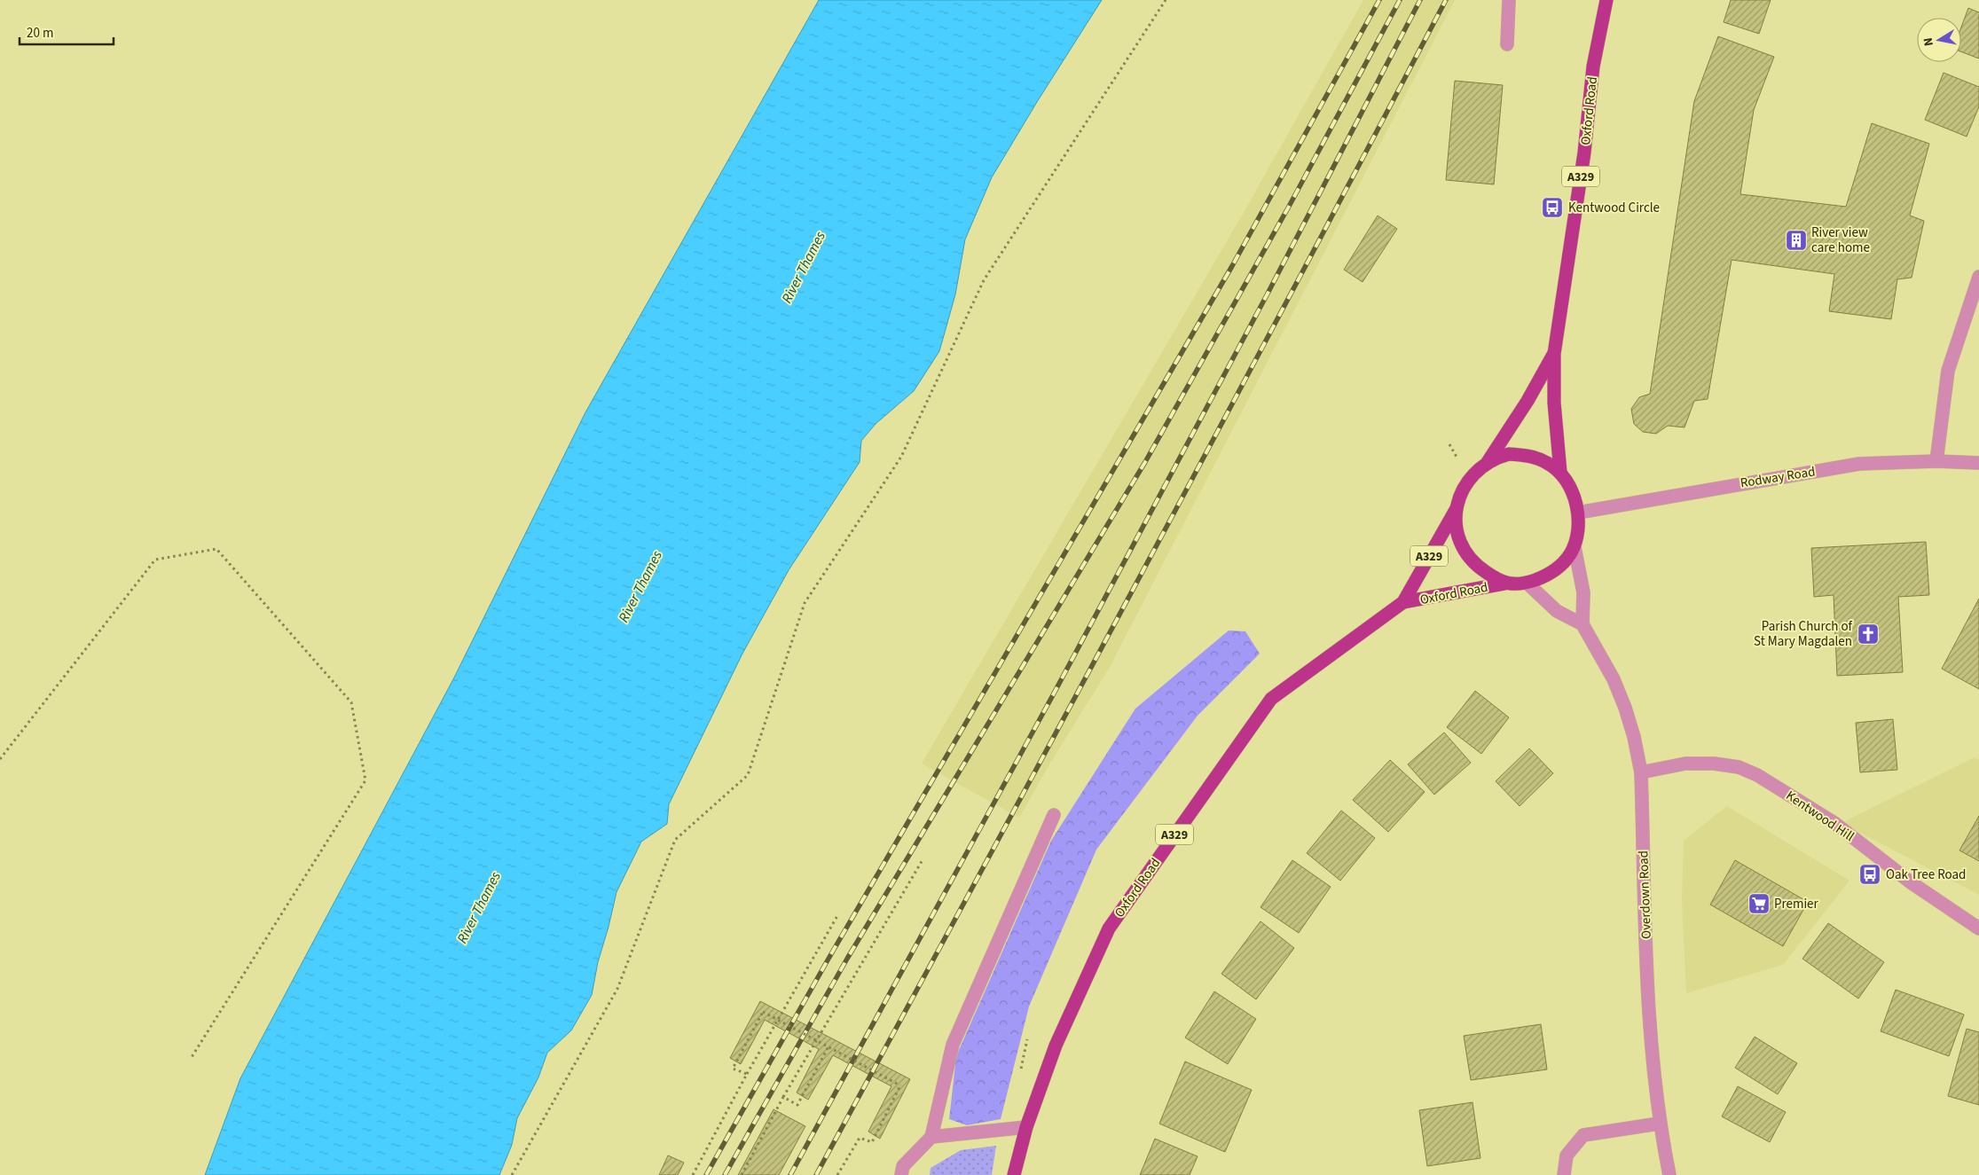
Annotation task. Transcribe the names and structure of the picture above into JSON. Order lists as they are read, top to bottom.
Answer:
{
  "streets": {
    "main road": ["Oxford Road", "A329"],
    "street": ["Rodway Road", "Kentwood Hill", "Overdown Road"]
  },
  "crossings": [
    ["Oxford Road", "Rodway Road"],
    ["Kentwood Hill", "Overdown Road"]
  ],
  "water": ["River Thames"],
  "places": {
    "bus stop": ["Kentwood Circle", "Oak Tree Road"],
    "building": ["River view care home"],
    "church": ["Parish Church of St Mary Magdalen"],
    "supermarket": ["Premier"]
  },
  "scale_bar": "20 m",
  "north": "left"
}
